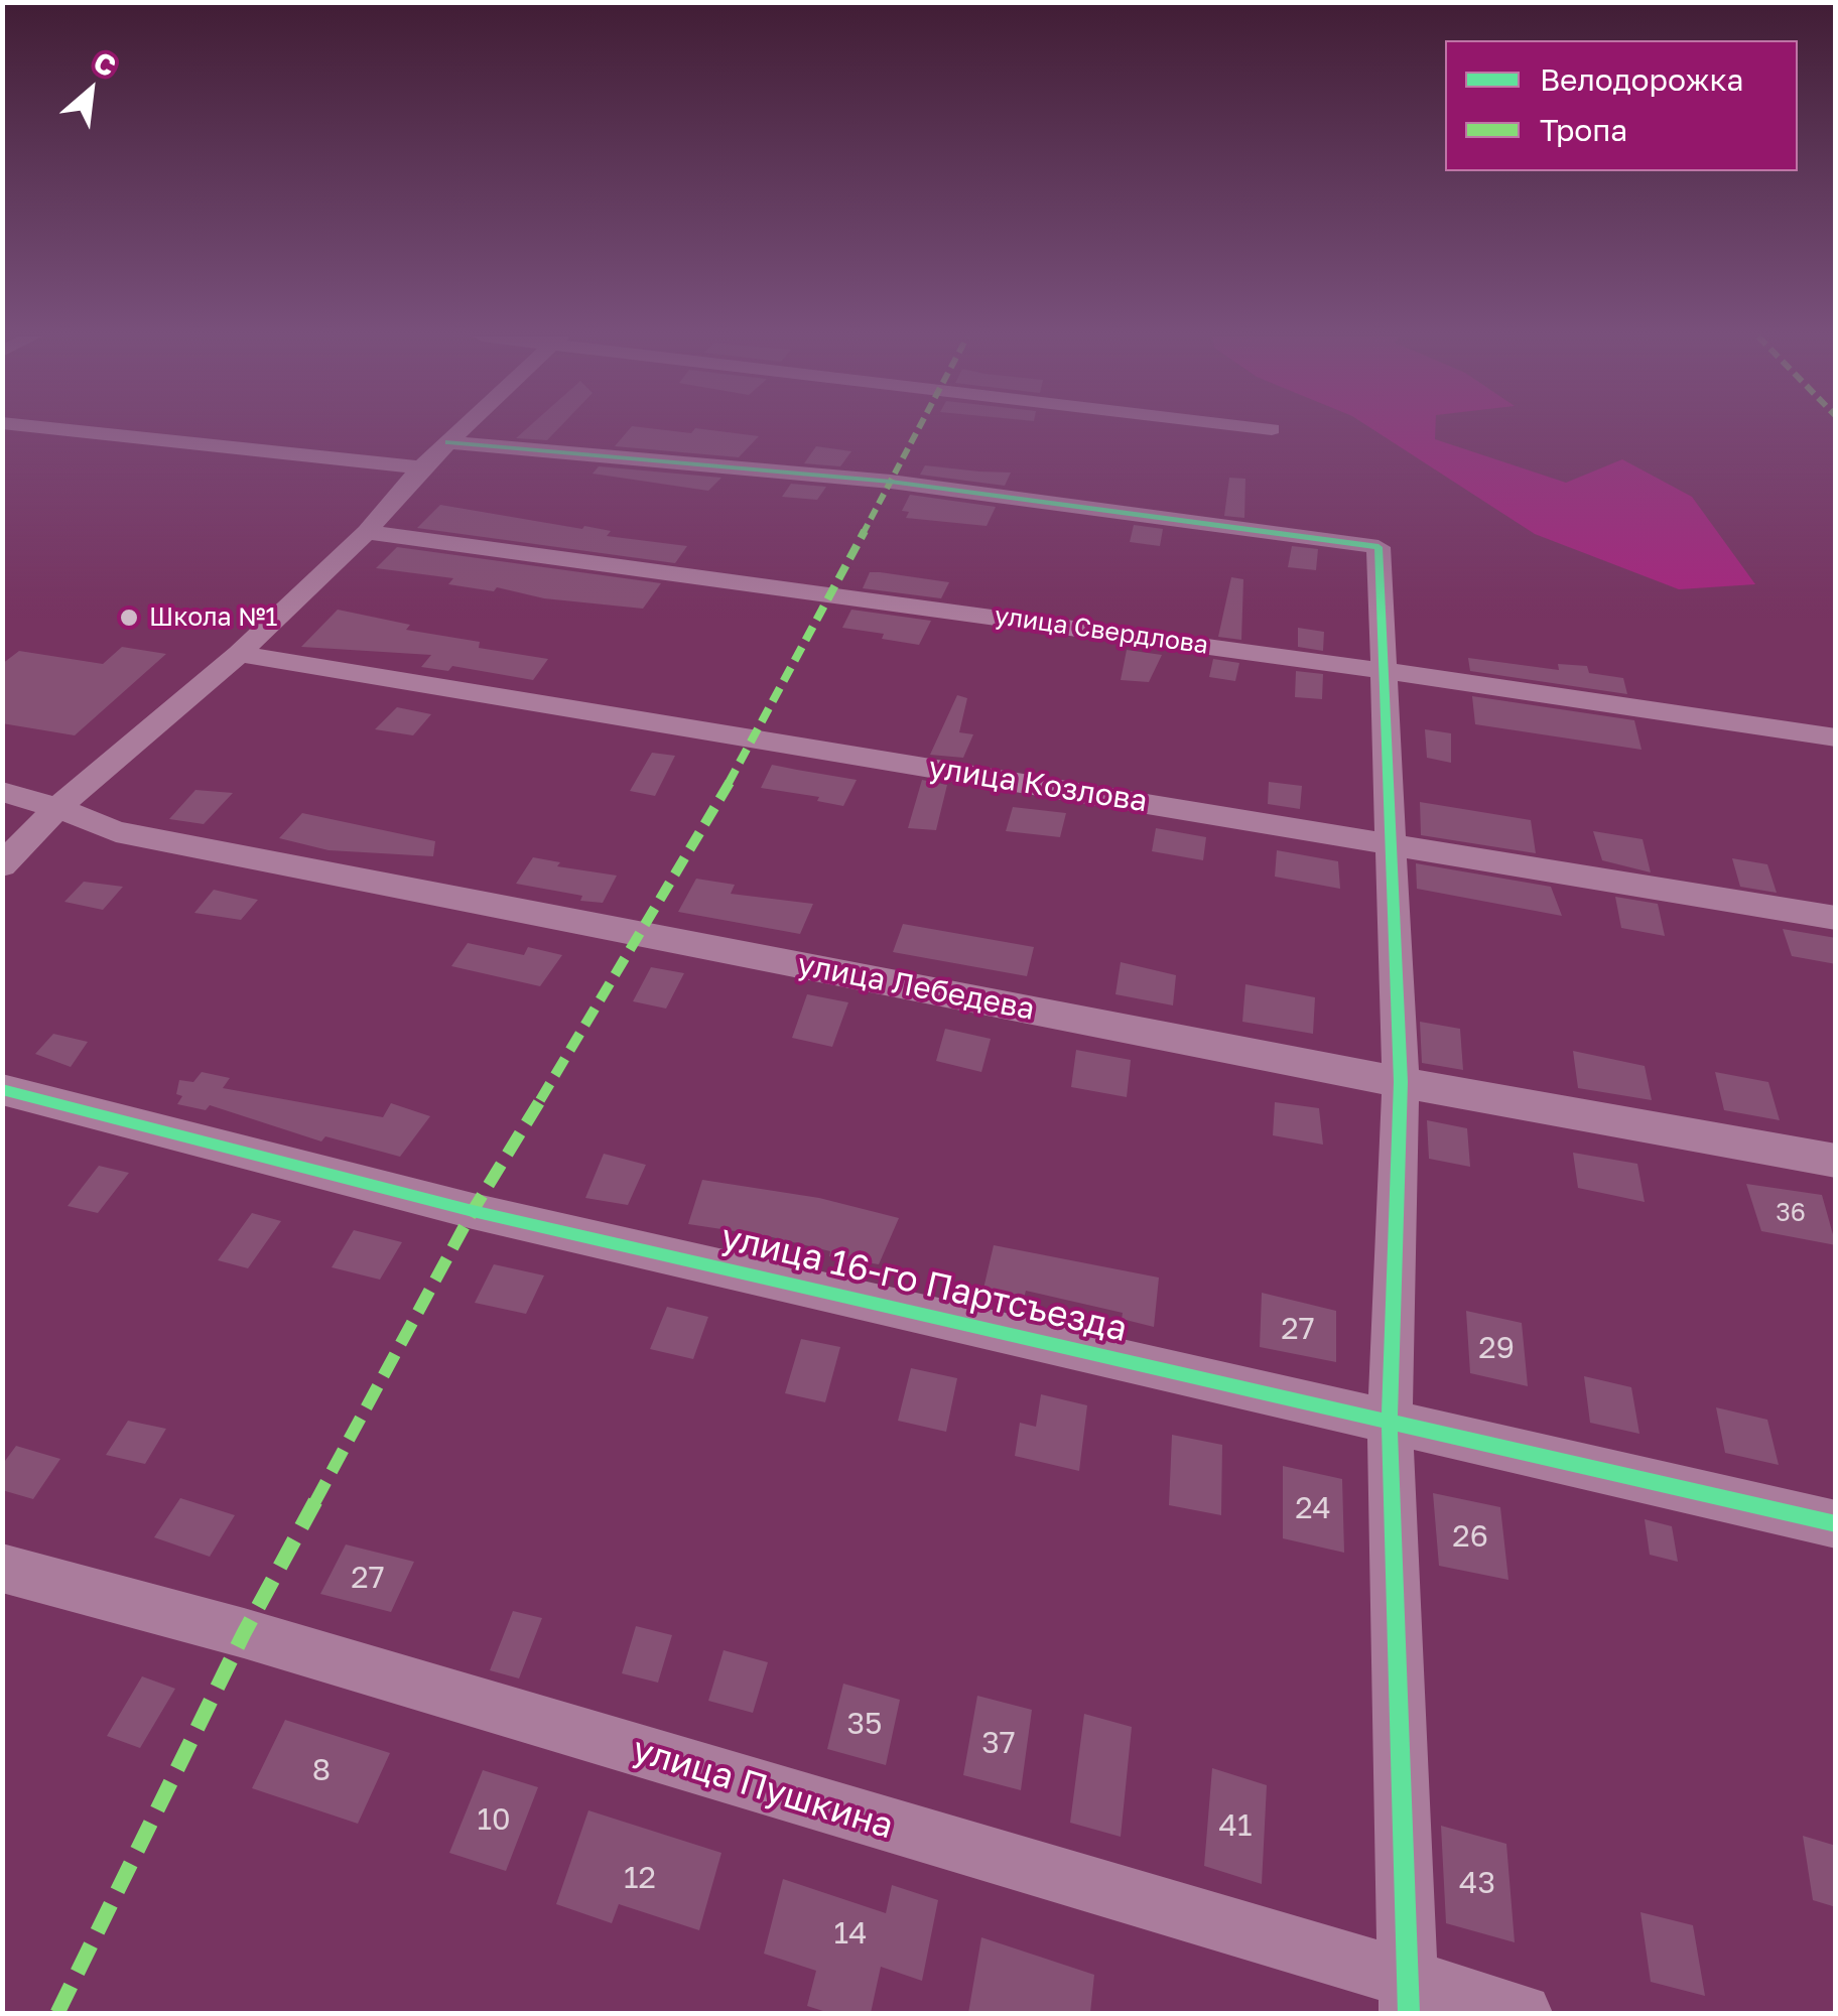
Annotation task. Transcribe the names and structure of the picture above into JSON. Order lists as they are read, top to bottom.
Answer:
{
  "streets": {
    "street": [
      "улица Свердлова",
      "улица Козлова",
      "улица Лебедева",
      "улица 16-го Партсъезда",
      "улица Пушкина"
    ]
  },
  "places": ["Школа №1"],
  "house_numbers": [
    "36",
    "27",
    "29",
    "24",
    "26",
    "27",
    "35",
    "37",
    "8",
    "10",
    "41",
    "12",
    "43",
    "14"
  ],
  "legend": ["Велодорожка", "Тропа"],
  "north": "top right"
}
